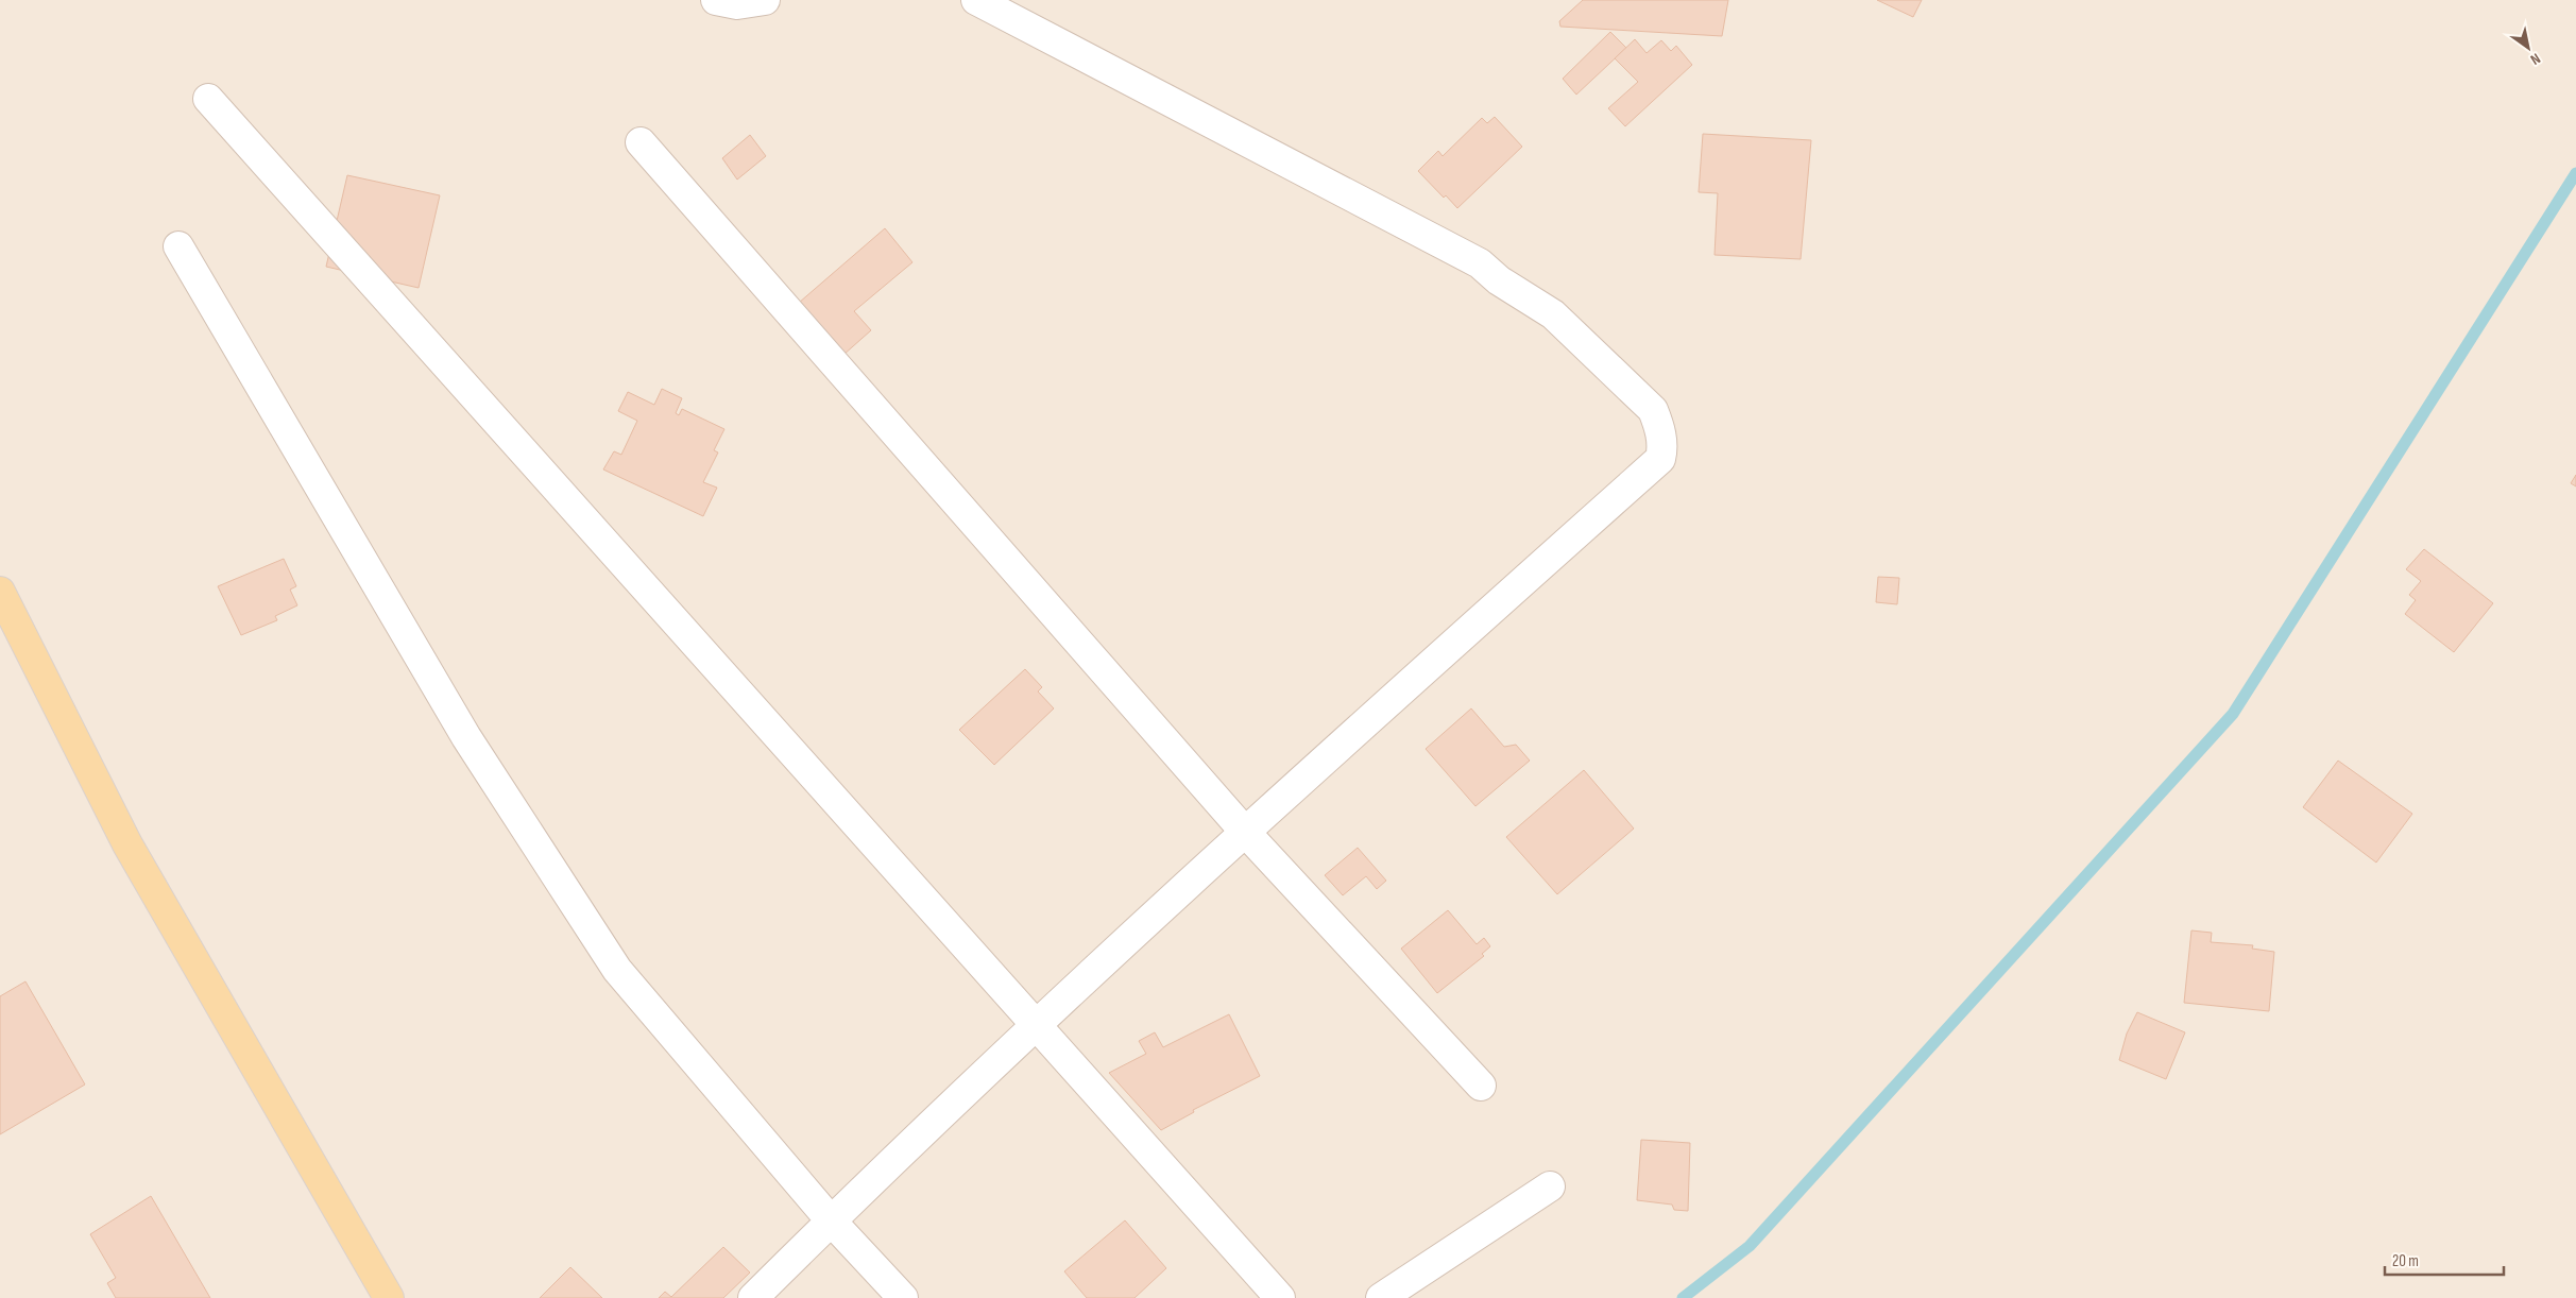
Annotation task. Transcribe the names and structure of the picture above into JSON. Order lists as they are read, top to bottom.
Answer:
{
  "scale_bar": "20 m",
  "north": "bottom right"
}
